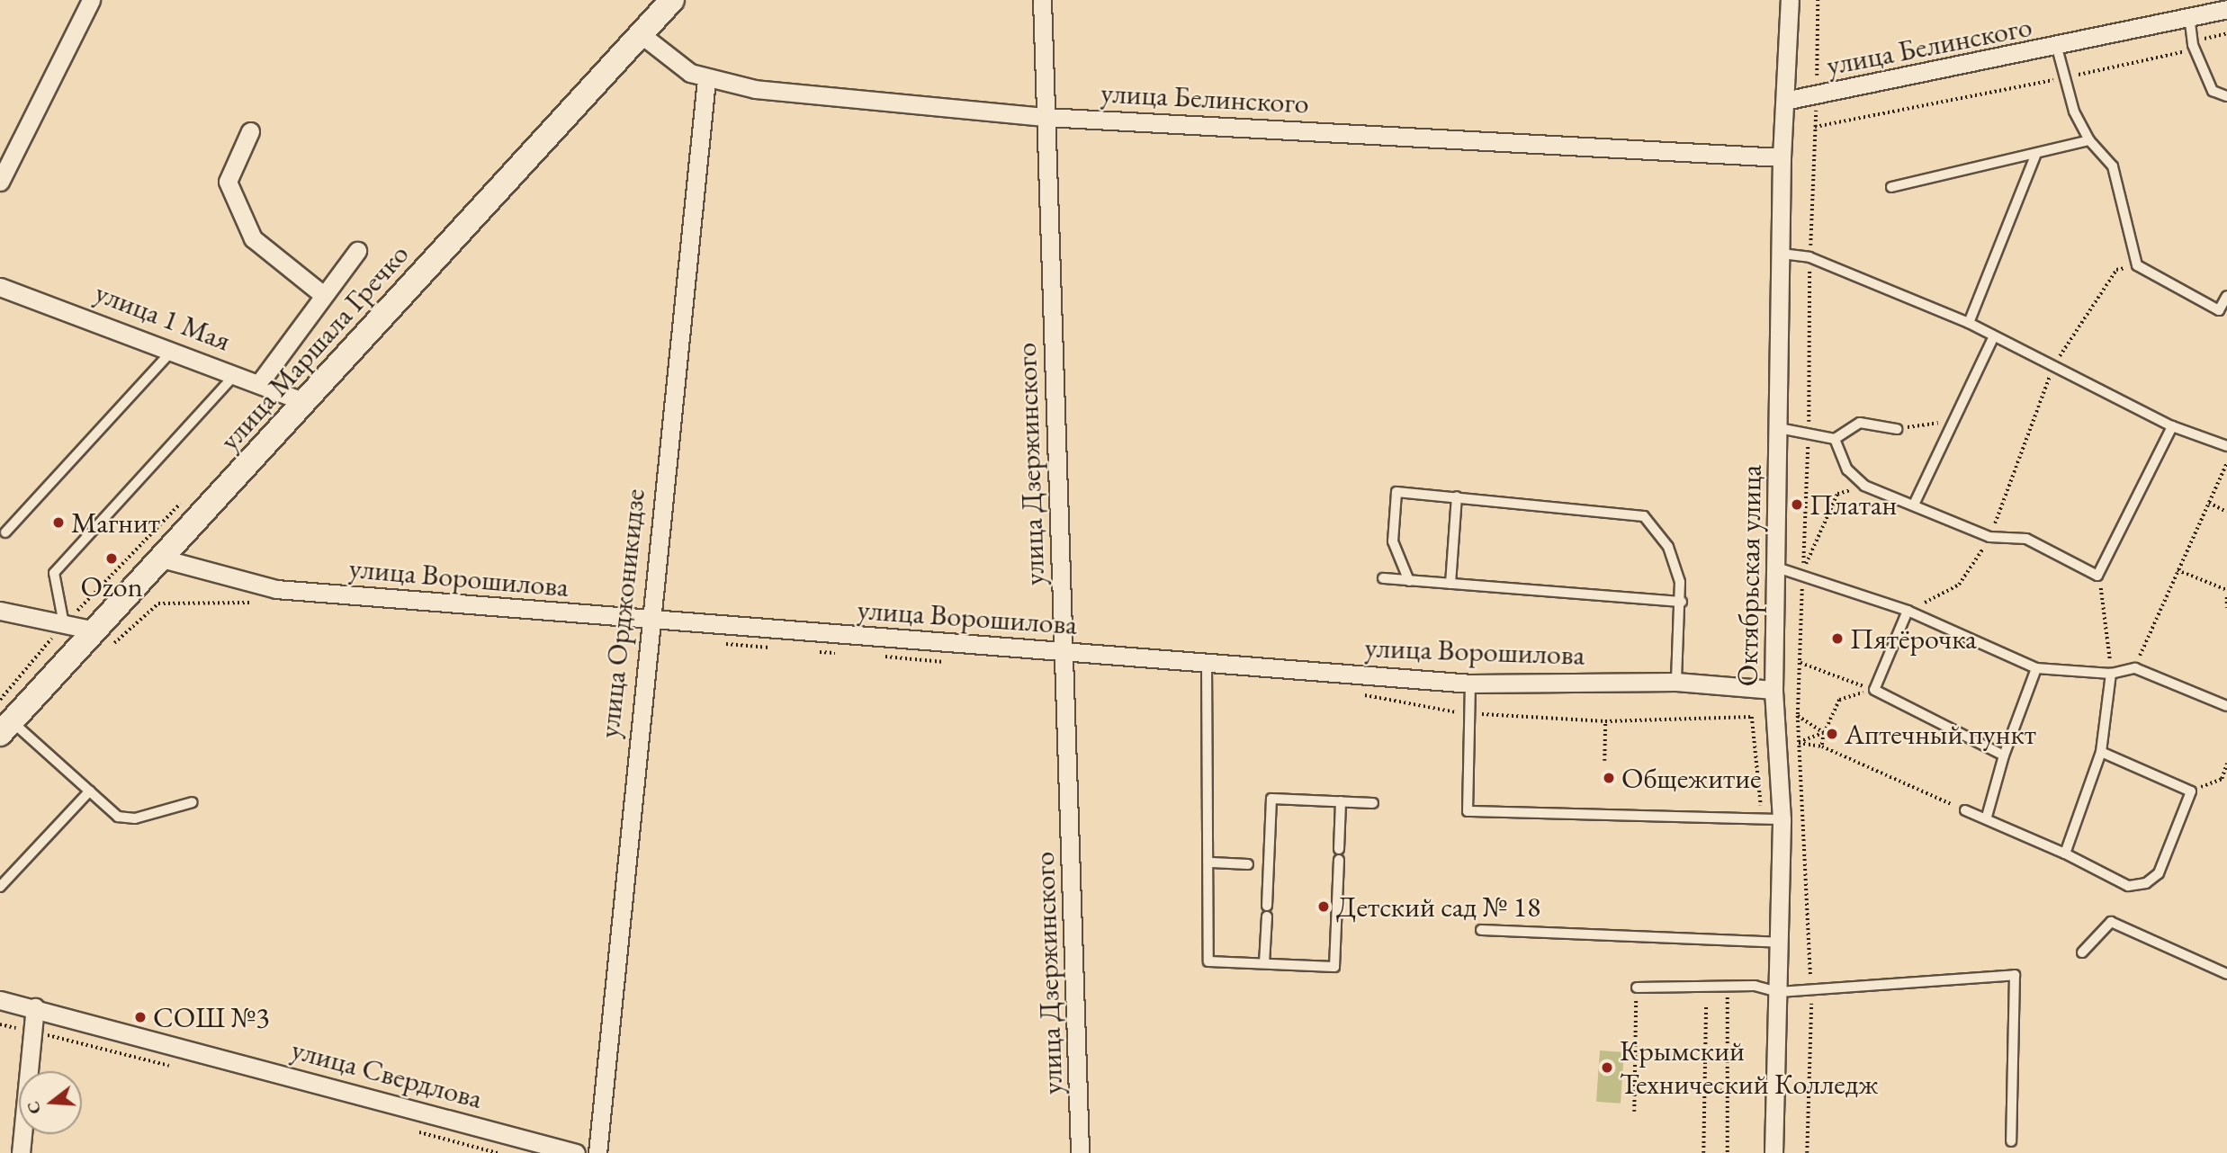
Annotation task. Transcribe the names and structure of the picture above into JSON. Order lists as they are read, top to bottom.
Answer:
{
  "streets": {
    "main road": ["улица Маршала Гречко"],
    "street": [
      "улица Белинского",
      "улица 1 Мая",
      "улица Дзержинского",
      "Октябрьская улица",
      "улица Ворошилова",
      "улица Орджоникидзе",
      "улица Свердлова"
    ]
  },
  "crossings": [
    ["улица Белинского", "улица Маршала Гречко"],
    ["улица Белинского", "улица Дзержинского"],
    ["улица Белинского", "Октябрьская улица"],
    ["улица Белинского", "улица Орджоникидзе"],
    ["улица 1 Мая", "улица Маршала Гречко"],
    ["улица Маршала Гречко", "улица Ворошилова"],
    ["улица Дзержинского", "улица Ворошилова"],
    ["Октябрьская улица", "улица Ворошилова"],
    ["улица Ворошилова", "улица Орджоникидзе"]
  ],
  "places": [
    "Платан",
    "Магнит",
    "Ozon",
    "Пятёрочка",
    "Аптечный пункт",
    "Общежитие",
    "Детский сад № 18",
    "СОШ №3",
    "Крымский Технический Колледж"
  ],
  "north": "left"
}
